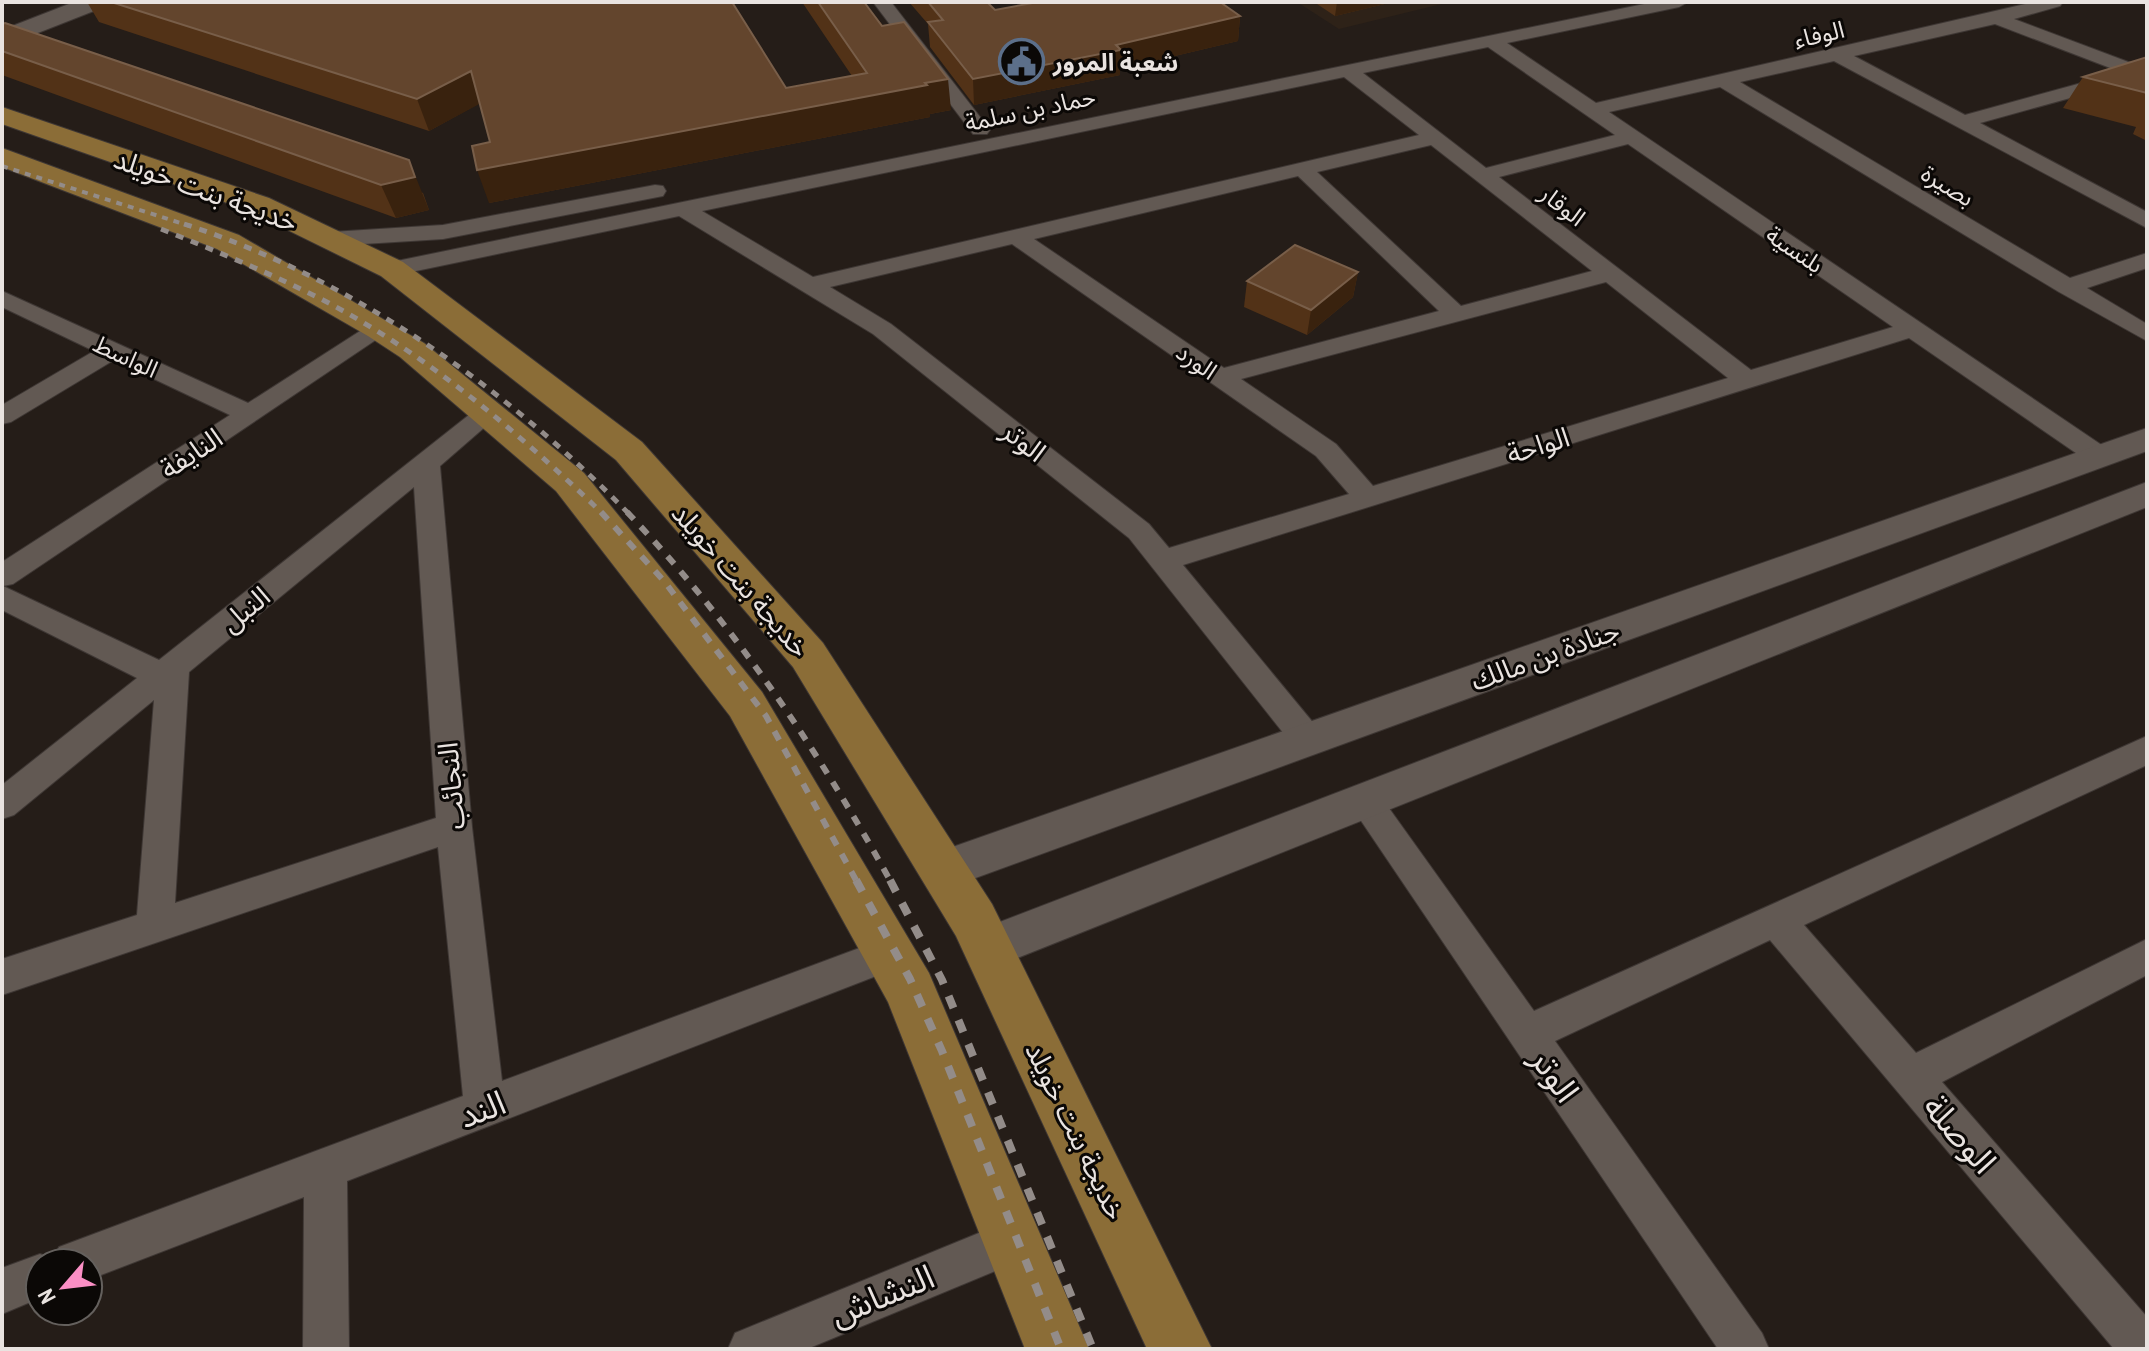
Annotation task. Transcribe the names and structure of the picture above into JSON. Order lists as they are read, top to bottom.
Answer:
{
  "streets": {
    "main road": ["خديجة بنت خويلد"],
    "street": [
      "الوفاء",
      "حماد بن سلمة",
      "بصيرة",
      "الوقار",
      "بلنسية",
      "الواسط",
      "الورد",
      "الوتر",
      "الواحة",
      "النايفة",
      "النبل",
      "جنادة بن مالك",
      "النجائب",
      "الند",
      "الوصلة",
      "النشاش"
    ]
  },
  "crossings": [
    ["الوفاء", "بصيرة"],
    ["الوفاء", "بلنسية"],
    ["حماد بن سلمة", "خديجة بنت خويلد"],
    ["حماد بن سلمة", "الوقار"],
    ["حماد بن سلمة", "بلنسية"],
    ["حماد بن سلمة", "الوتر"],
    ["خديجة بنت خويلد", "النايفة"],
    ["خديجة بنت خويلد", "النبل"],
    ["خديجة بنت خويلد", "جنادة بن مالك"],
    ["خديجة بنت خويلد", "الند"],
    ["خديجة بنت خويلد", "النشاش"],
    ["الوقار", "الواحة"],
    ["بلنسية", "الواحة"],
    ["بلنسية", "جنادة بن مالك"],
    ["الواسط", "النايفة"],
    ["الورد", "الواحة"],
    ["الوتر", "الواحة"],
    ["الوتر", "جنادة بن مالك"],
    ["النبل", "النجائب"],
    ["النجائب", "الند"]
  ],
  "places": {
    "public building": ["شعبة المرور"]
  },
  "north": "bottom left"
}
